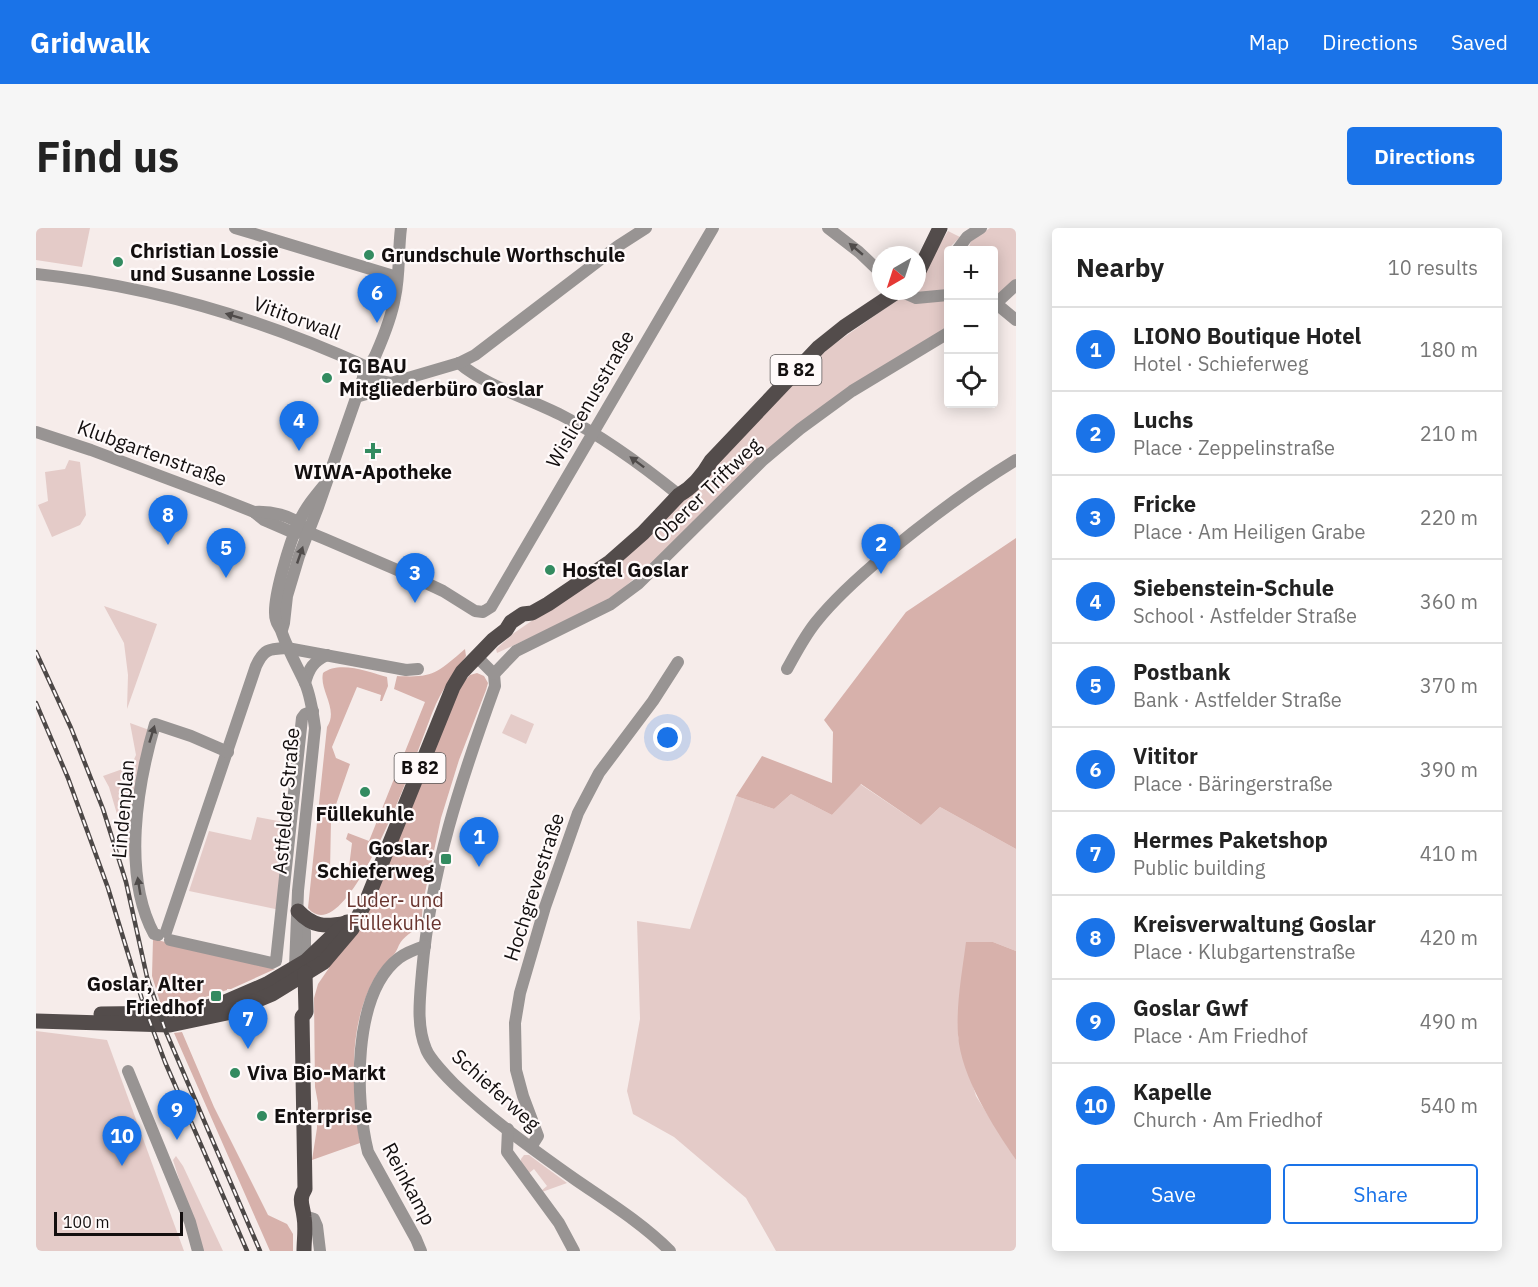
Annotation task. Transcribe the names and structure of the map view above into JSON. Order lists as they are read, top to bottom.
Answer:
{
  "streets": {
    "main road": ["B 82", "Astfelder Straße"],
    "street": [
      "Vititorwall",
      "Wislicenusstraße",
      "Klubgartenstraße",
      "Oberer Triftweg",
      "Lindenplan",
      "Hochgrevestraße",
      "Schieferweg",
      "Reinkamp"
    ]
  },
  "crossings": [
    ["Vititorwall", "Astfelder Straße"],
    ["B 82", "Astfelder Straße"],
    ["Wislicenusstraße", "Astfelder Straße"],
    ["Klubgartenstraße", "Astfelder Straße"],
    ["Oberer Triftweg", "Schieferweg"],
    ["Hochgrevestraße", "Schieferweg"],
    ["Schieferweg", "Reinkamp"]
  ],
  "parks": ["Luder- und Füllekuhle"],
  "places": {
    "other": [
      "Grundschule Worthschule",
      "Christian Lossie und Susanne Lossie",
      "IG BAU Mitgliederbüro Goslar",
      "Hostel Goslar",
      "Füllekuhle",
      "Viva Bio-Markt",
      "Enterprise"
    ],
    "health": ["WIWA-Apotheke"],
    "transit": ["Goslar, Schieferweg", "Goslar, Alter Friedhof"]
  },
  "scale_bar": "100 m",
  "north": "bottom left",
  "page": {
    "header": "Gridwalk",
    "nav": ["Map", "Directions", "Saved"],
    "buttons": [
      "Directions",
      ["Save", "Share"]
    ],
    "title": "Find us",
    "heading": ["Nearby", "10 results"],
    "map_buttons": ["+", "−"],
    "pins": [
      "6",
      "4",
      "8",
      "2",
      "5",
      "3",
      "1",
      "7",
      "9",
      "10"
    ],
    "list": [
      {
        "mark": "1",
        "name": "LIONO Boutique Hotel",
        "note": "Hotel · Schieferweg",
        "value": "180 m"
      },
      {
        "mark": "2",
        "name": "Luchs",
        "note": "Place · Zeppelinstraße",
        "value": "210 m"
      },
      {
        "mark": "3",
        "name": "Fricke",
        "note": "Place · Am Heiligen Grabe",
        "value": "220 m"
      },
      {
        "mark": "4",
        "name": "Siebenstein-Schule",
        "note": "School · Astfelder Straße",
        "value": "360 m"
      },
      {
        "mark": "5",
        "name": "Postbank",
        "note": "Bank · Astfelder Straße",
        "value": "370 m"
      },
      {
        "mark": "6",
        "name": "Vititor",
        "note": "Place · Bäringerstraße",
        "value": "390 m"
      },
      {
        "mark": "7",
        "name": "Hermes Paketshop",
        "note": "Public building",
        "value": "410 m"
      },
      {
        "mark": "8",
        "name": "Kreisverwaltung Goslar",
        "note": "Place · Klubgartenstraße",
        "value": "420 m"
      },
      {
        "mark": "9",
        "name": "Goslar Gwf",
        "note": "Place · Am Friedhof",
        "value": "490 m"
      },
      {
        "mark": "10",
        "name": "Kapelle",
        "note": "Church · Am Friedhof",
        "value": "540 m"
      }
    ],
    "scale": "100 m"
  }
}
